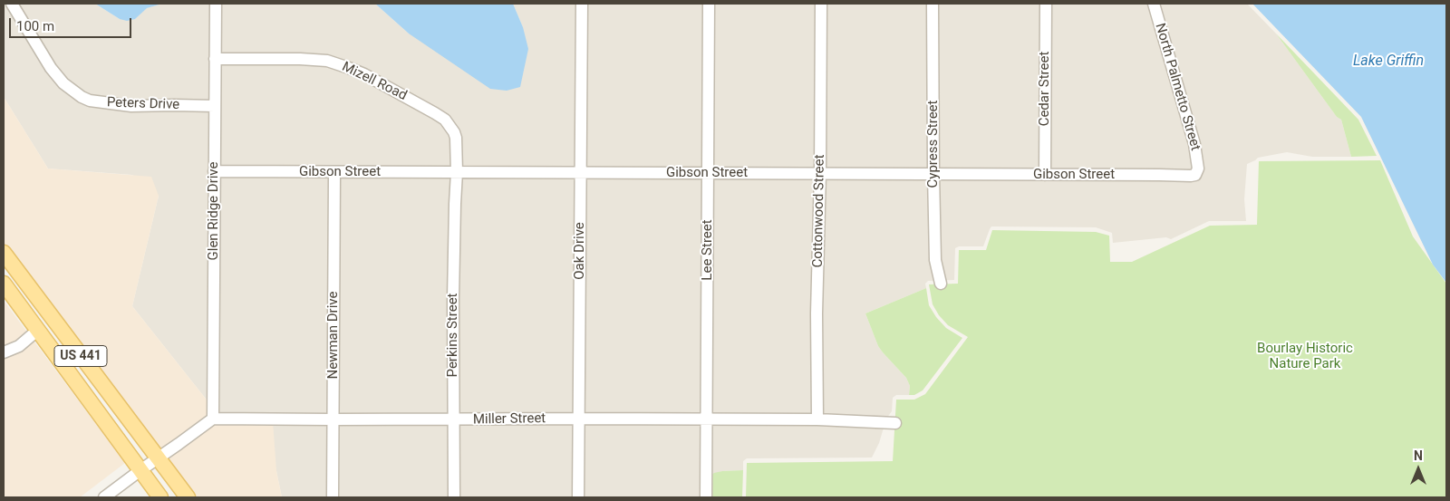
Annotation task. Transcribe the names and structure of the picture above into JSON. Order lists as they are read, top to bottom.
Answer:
{
  "streets": {
    "main road": ["US 441"],
    "street": [
      "Mizell Road",
      "North Palmetto Street",
      "Cedar Street",
      "Peters Drive",
      "Cypress Street",
      "Gibson Street",
      "Glen Ridge Drive",
      "Cottonwood Street",
      "Lee Street",
      "Oak Drive",
      "Newman Drive",
      "Perkins Street",
      "Miller Street"
    ]
  },
  "crossings": [
    ["Mizell Road", "Gibson Street"],
    ["Mizell Road", "Glen Ridge Drive"],
    ["Mizell Road", "Perkins Street"],
    ["North Palmetto Street", "Gibson Street"],
    ["Cedar Street", "Gibson Street"],
    ["Peters Drive", "Glen Ridge Drive"],
    ["Cypress Street", "Gibson Street"],
    ["Gibson Street", "Glen Ridge Drive"],
    ["Gibson Street", "Cottonwood Street"],
    ["Gibson Street", "Lee Street"],
    ["Gibson Street", "Oak Drive"],
    ["Gibson Street", "Newman Drive"],
    ["Gibson Street", "Perkins Street"],
    ["Glen Ridge Drive", "Miller Street"],
    ["Cottonwood Street", "Miller Street"],
    ["Lee Street", "Miller Street"],
    ["Oak Drive", "Miller Street"],
    ["Newman Drive", "Miller Street"],
    ["Perkins Street", "Miller Street"]
  ],
  "water": ["Lake Griffin"],
  "parks": ["Bourlay Historic Nature Park"],
  "scale_bar": "100 m",
  "north": "top"
}
